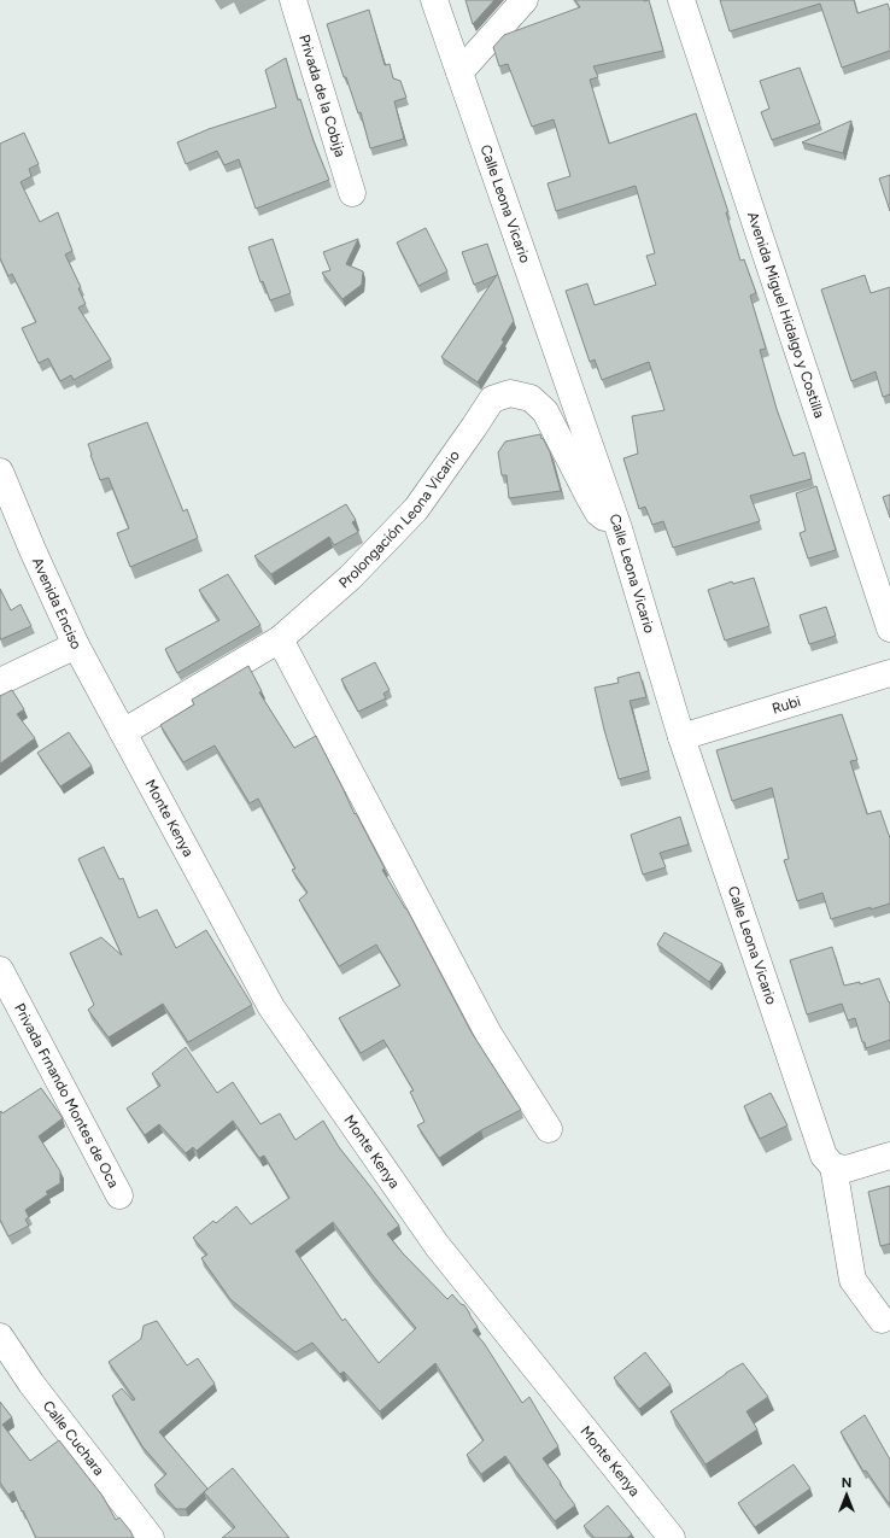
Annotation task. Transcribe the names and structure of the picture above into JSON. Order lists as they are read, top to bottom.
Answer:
{
  "streets": {
    "street": [
      "Privada de la Cobija",
      "Calle Leona Vicario",
      "Avenida Miguel Hidalgo y Costilla",
      "Prolongación Leona Vicario",
      "Avenida Enciso",
      "Rubi",
      "Monte Kenya",
      "Privada Frnando Montes de Oca",
      "Calle Cuchara"
    ]
  },
  "crossings": [
    ["Calle Leona Vicario", "Prolongación Leona Vicario"],
    ["Calle Leona Vicario", "Rubi"],
    ["Prolongación Leona Vicario", "Avenida Enciso"],
    ["Prolongación Leona Vicario", "Monte Kenya"],
    ["Avenida Enciso", "Monte Kenya"]
  ],
  "north": "top"
}
